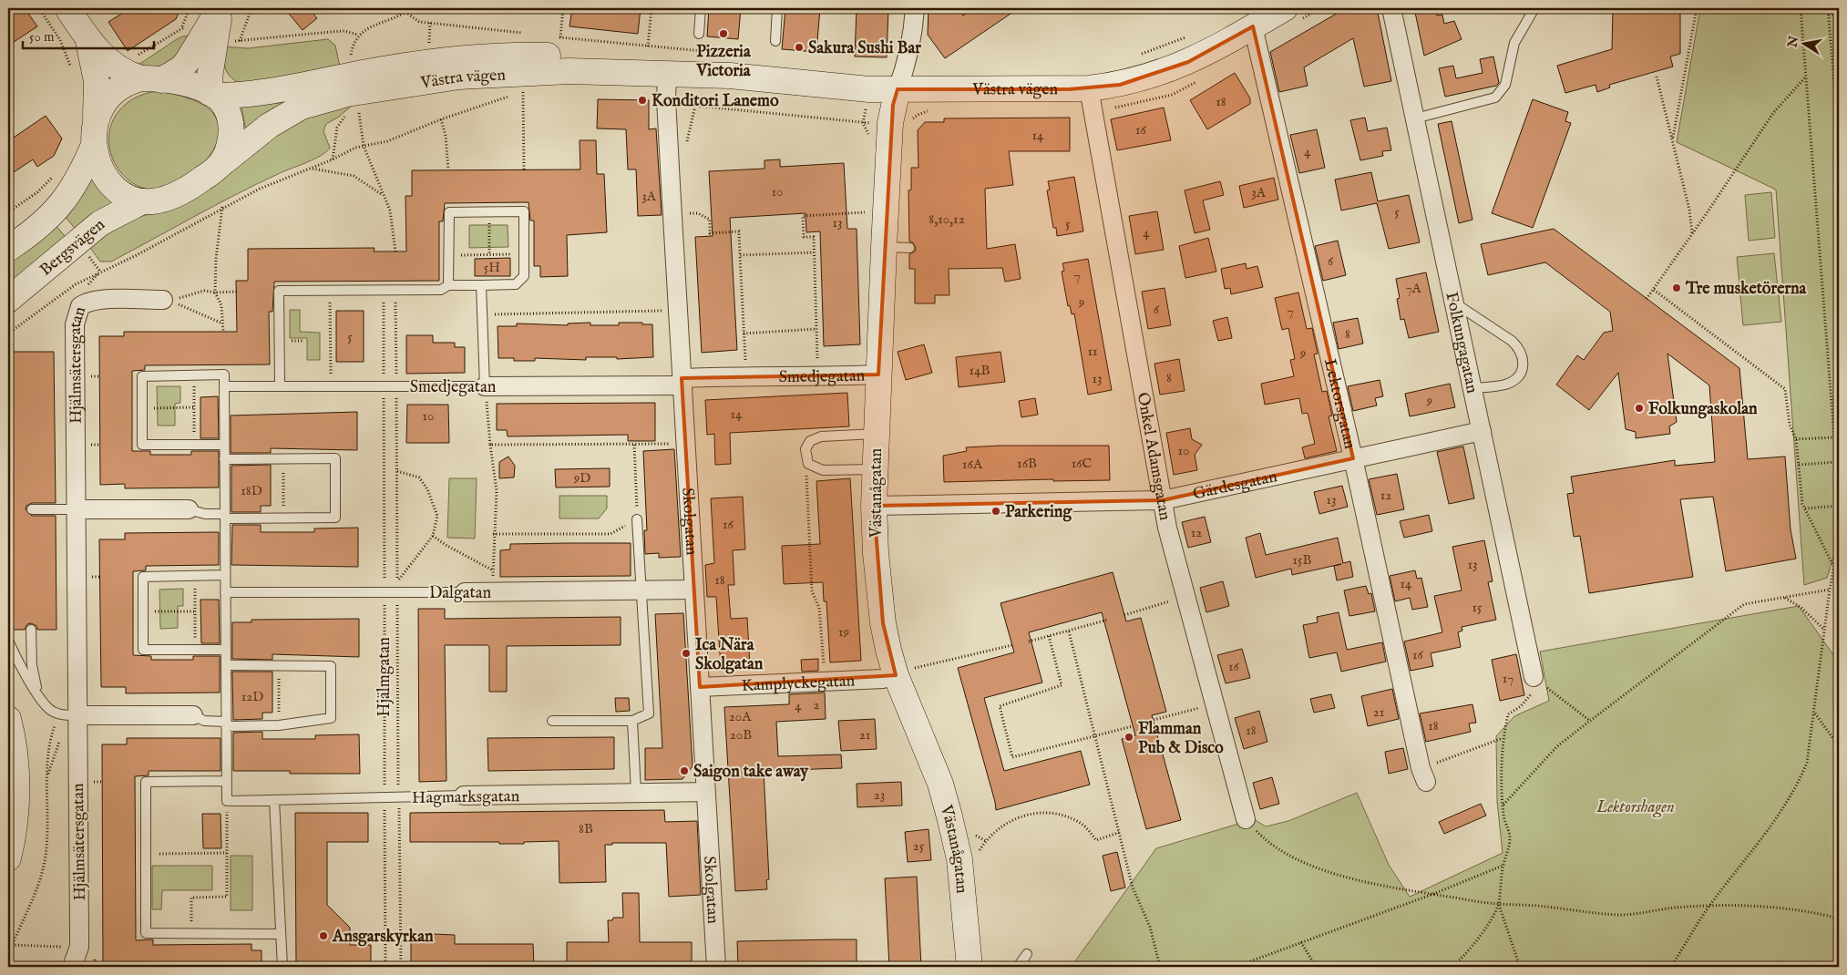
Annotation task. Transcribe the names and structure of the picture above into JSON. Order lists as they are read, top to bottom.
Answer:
{
  "streets": {
    "main road": ["Västra vägen", "Bergsvägen", "Västanågatan"],
    "street": [
      "Folkungagatan",
      "Hjälmsätersgatan",
      "Smedjegatan",
      "Lektorsgatan",
      "Onkel Adamsgatan",
      "Gärdesgatan",
      "Skolgatan",
      "Dalgatan",
      "Kamplyckegatan",
      "Hagmarksgatan"
    ],
    "path": ["Hjälmgatan"]
  },
  "crossings": [
    ["Västra vägen", "Bergsvägen"],
    ["Västra vägen", "Lektorsgatan"],
    ["Västra vägen", "Onkel Adamsgatan"],
    ["Västra vägen", "Västanågatan"],
    ["Västra vägen", "Skolgatan"],
    ["Folkungagatan", "Gärdesgatan"],
    ["Smedjegatan", "Västanågatan"],
    ["Smedjegatan", "Skolgatan"],
    ["Smedjegatan", "Hjälmgatan"],
    ["Lektorsgatan", "Gärdesgatan"],
    ["Onkel Adamsgatan", "Gärdesgatan"],
    ["Gärdesgatan", "Västanågatan"],
    ["Västanågatan", "Kamplyckegatan"],
    ["Skolgatan", "Dalgatan"],
    ["Skolgatan", "Kamplyckegatan"],
    ["Skolgatan", "Hagmarksgatan"],
    ["Dalgatan", "Hjälmgatan"],
    ["Hjälmgatan", "Hagmarksgatan"]
  ],
  "parks": ["Lektorshagen"],
  "places": [
    "Pizzeria Victoria",
    "Sakura Sushi Bar",
    "Konditori Lanemo",
    "Tre musketörerna",
    "Folkungaskolan",
    "Parkering",
    "Ica Nära Skolgatan",
    "Flamman Pub & Disco",
    "Saigon take away",
    "Ansgarskyrkan"
  ],
  "house_numbers": [
    "18",
    "16",
    "14",
    "4",
    "10",
    "3A",
    "3A",
    "5",
    "8,10,12",
    "13",
    "5",
    "4",
    "6",
    "5H",
    "7",
    "7A",
    "9",
    "6",
    "7",
    "8",
    "5",
    "11",
    "9",
    "14B",
    "8",
    "13",
    "9",
    "14",
    "10",
    "10",
    "16B",
    "16C",
    "16A",
    "9D",
    "18D",
    "12",
    "13",
    "16",
    "12",
    "15B",
    "13",
    "18",
    "14",
    "15",
    "19",
    "16",
    "16",
    "17",
    "12D",
    "2",
    "4",
    "21",
    "20A",
    "18",
    "18",
    "20B",
    "21",
    "23",
    "8B",
    "25"
  ],
  "scale_bar": "50 m",
  "north": "left"
}
